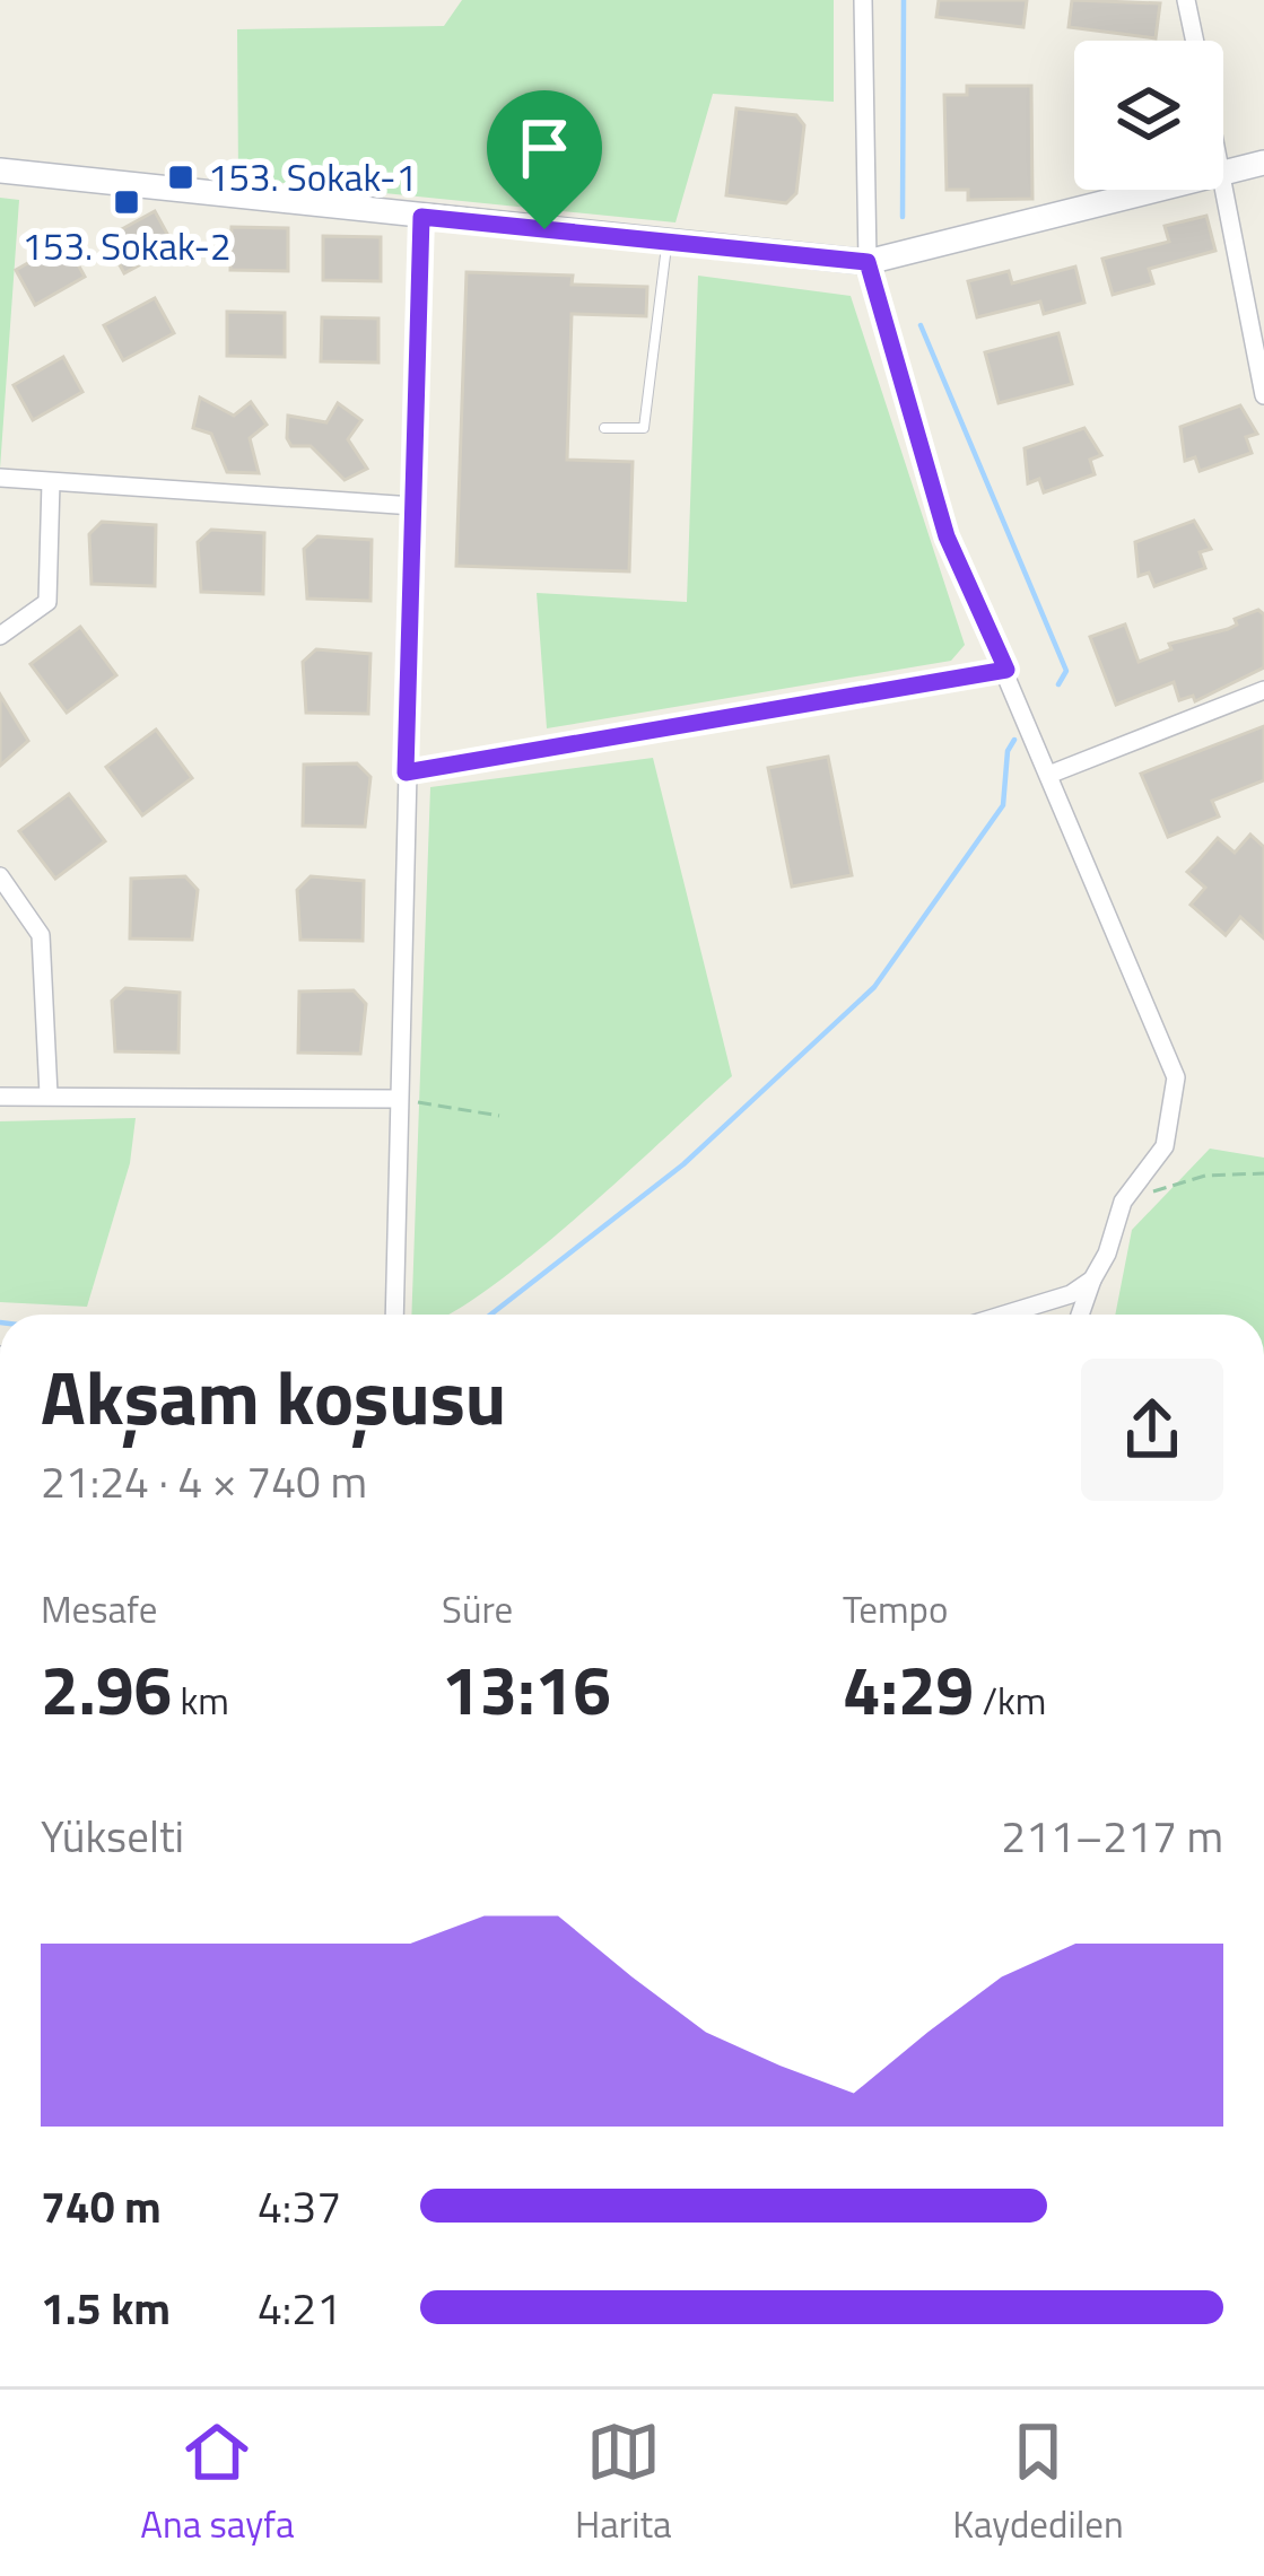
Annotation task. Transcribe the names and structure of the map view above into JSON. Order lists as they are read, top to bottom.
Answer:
{
  "places": {
    "transit": ["153. Sokak-1", "153. Sokak-2"]
  },
  "page": {
    "heading": ["Akşam koşusu", "21:24 · 4 × 740 m"],
    "stats": [
      ["Mesafe", "2.96 km"],
      ["Süre", "13:16"],
      ["Tempo", "4:29 /km"]
    ],
    "chart": ["Yükselti", "211–217 m"],
    "list": [
      {
        "name": "740 m",
        "note": "4:37"
      },
      {
        "name": "1.5 km",
        "note": "4:21"
      }
    ],
    "tabs": ["Ana sayfa", "Harita", "Kaydedilen"]
  }
}
